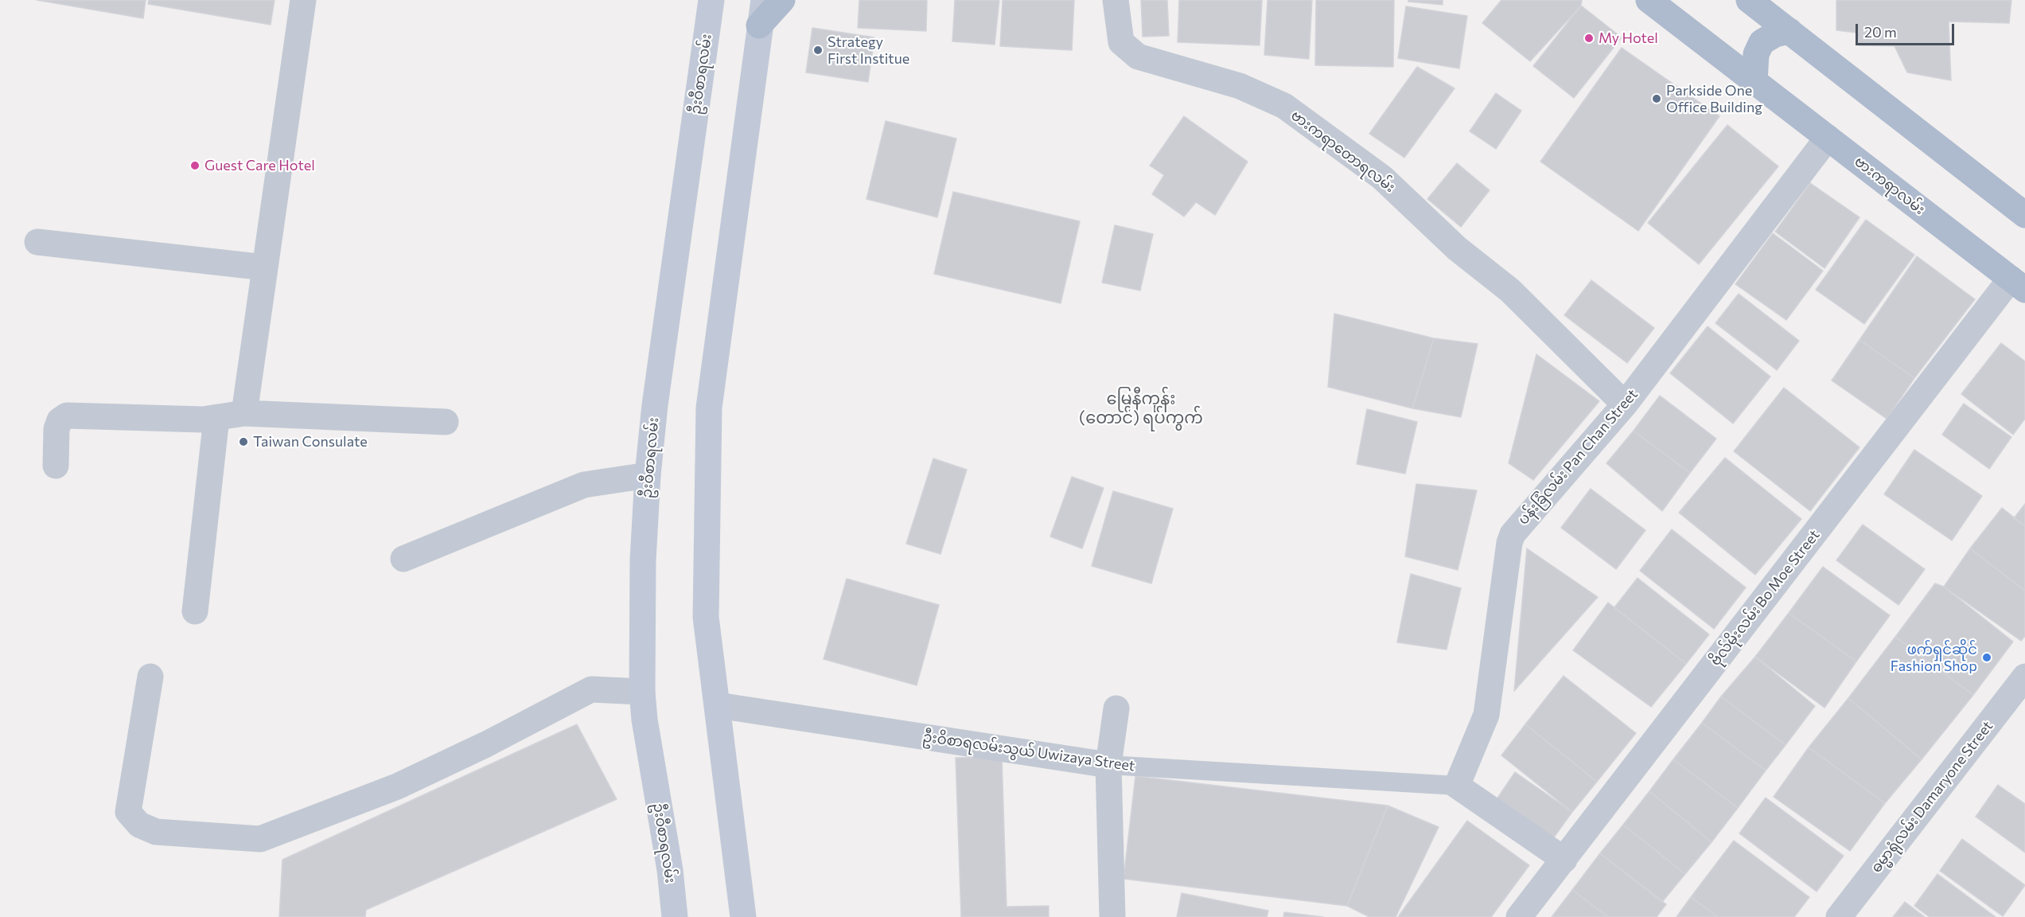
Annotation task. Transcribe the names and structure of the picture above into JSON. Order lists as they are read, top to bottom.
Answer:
{
  "streets": {
    "main road": ["ဦးဝီစာရလမ်း", "ဗားကရာလမ်း"],
    "street": [
      "ဗားကရာတောရလမ်း",
      "ပန်းခြံလမ်း Pan Chan Street",
      "ဗိုလ်မိုးလမ်း Bo Moe Street",
      "ဦးဝိစာရလမ်းသွယ် Uwizaya Street",
      "ဓမ္မာရုံလမ်း Damaryone Street"
    ]
  },
  "crossings": [
    ["ဗားကရာတောရလမ်း", "ပန်းခြံလမ်း Pan Chan Street"],
    ["ဗားကရာလမ်း", "ပန်းခြံလမ်း Pan Chan Street"],
    ["ဗားကရာလမ်း", "ဗိုလ်မိုးလမ်း Bo Moe Street"],
    ["ပန်းခြံလမ်း Pan Chan Street", "ဦးဝိစာရလမ်းသွယ် Uwizaya Street"]
  ],
  "districts": ["မြေနီကုန်း (တောင်) ရပ်ကွက်"],
  "places": [
    "My Hotel",
    "Strategy First Institue",
    "Parkside One Office Building",
    "Guest Care Hotel",
    "Taiwan Consulate",
    "ဖက်ရှင်ဆိုင် Fashion Shop"
  ],
  "scale_bar": "20 m"
}
